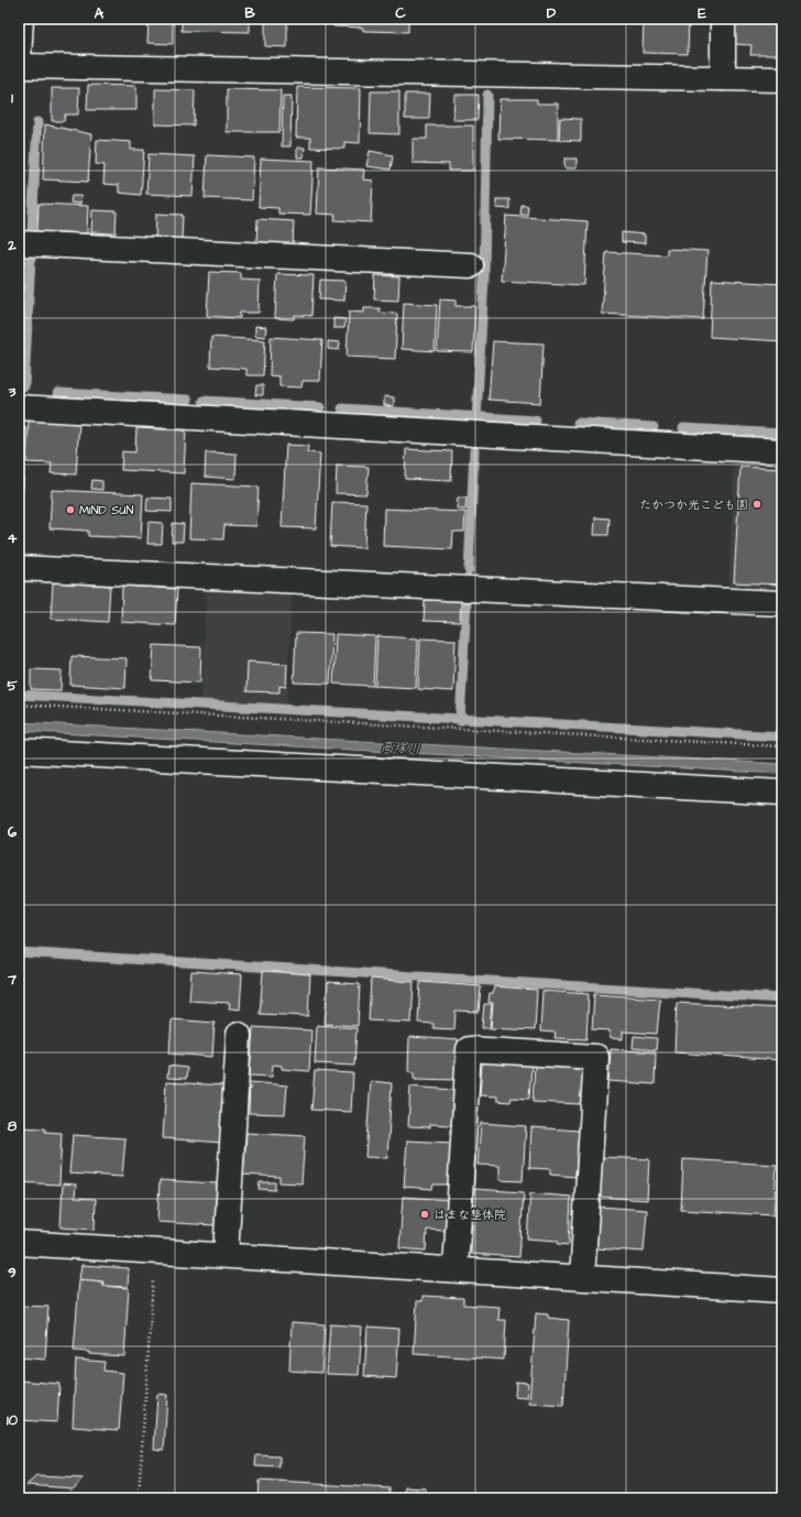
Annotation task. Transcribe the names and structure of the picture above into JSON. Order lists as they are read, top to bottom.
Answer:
{
  "water": ["高塚川"],
  "places": ["たかつか光こども園", "MIND SUN", "はまな整体院"],
  "grid": {
    "columns": [
      "A",
      "B",
      "C",
      "D",
      "E"
    ],
    "rows": [
      "1",
      "2",
      "3",
      "4",
      "5",
      "6",
      "7",
      "8",
      "9",
      "10"
    ]
  }
}
